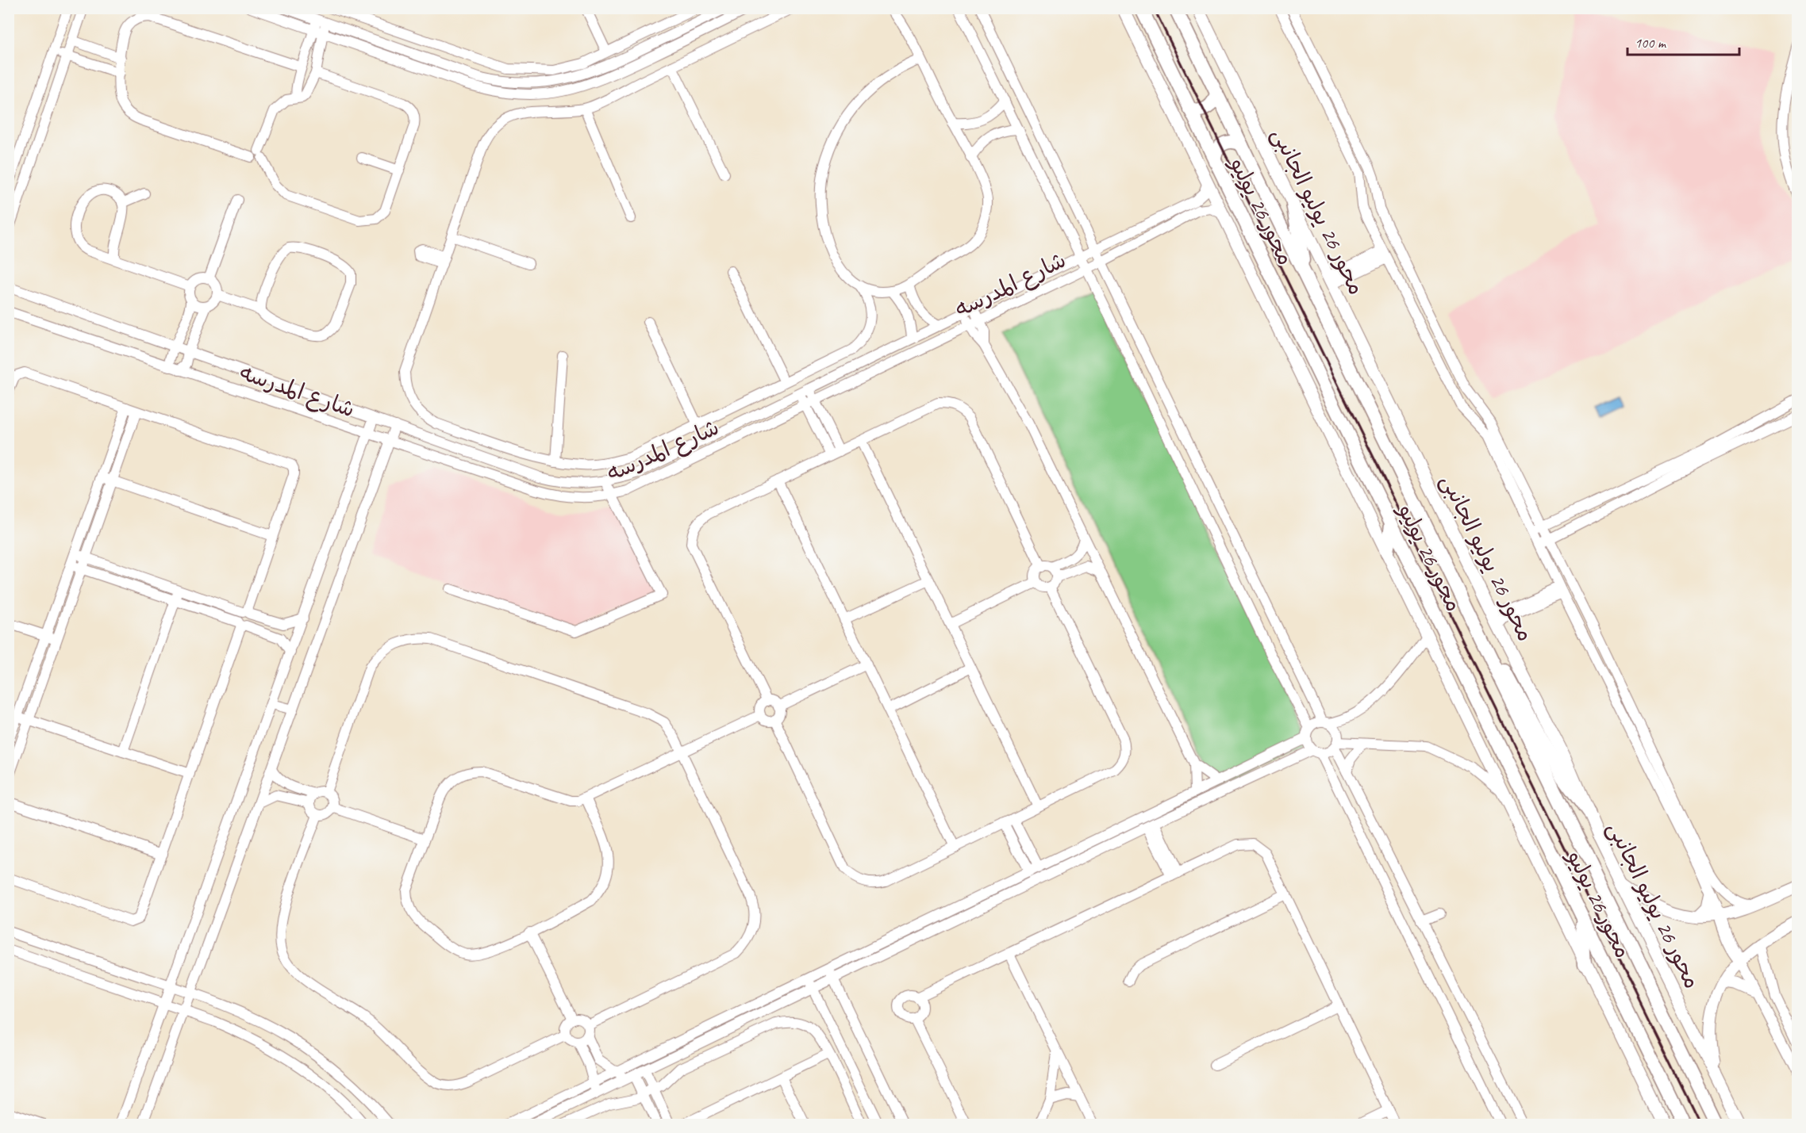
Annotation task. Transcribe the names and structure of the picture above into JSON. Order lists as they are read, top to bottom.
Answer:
{
  "streets": {
    "highway": ["محور 26 يوليو"],
    "main road": ["محور 26 يوليو الجانبى"],
    "street": ["شارع المدرسه"]
  },
  "scale_bar": "100 m"
}
